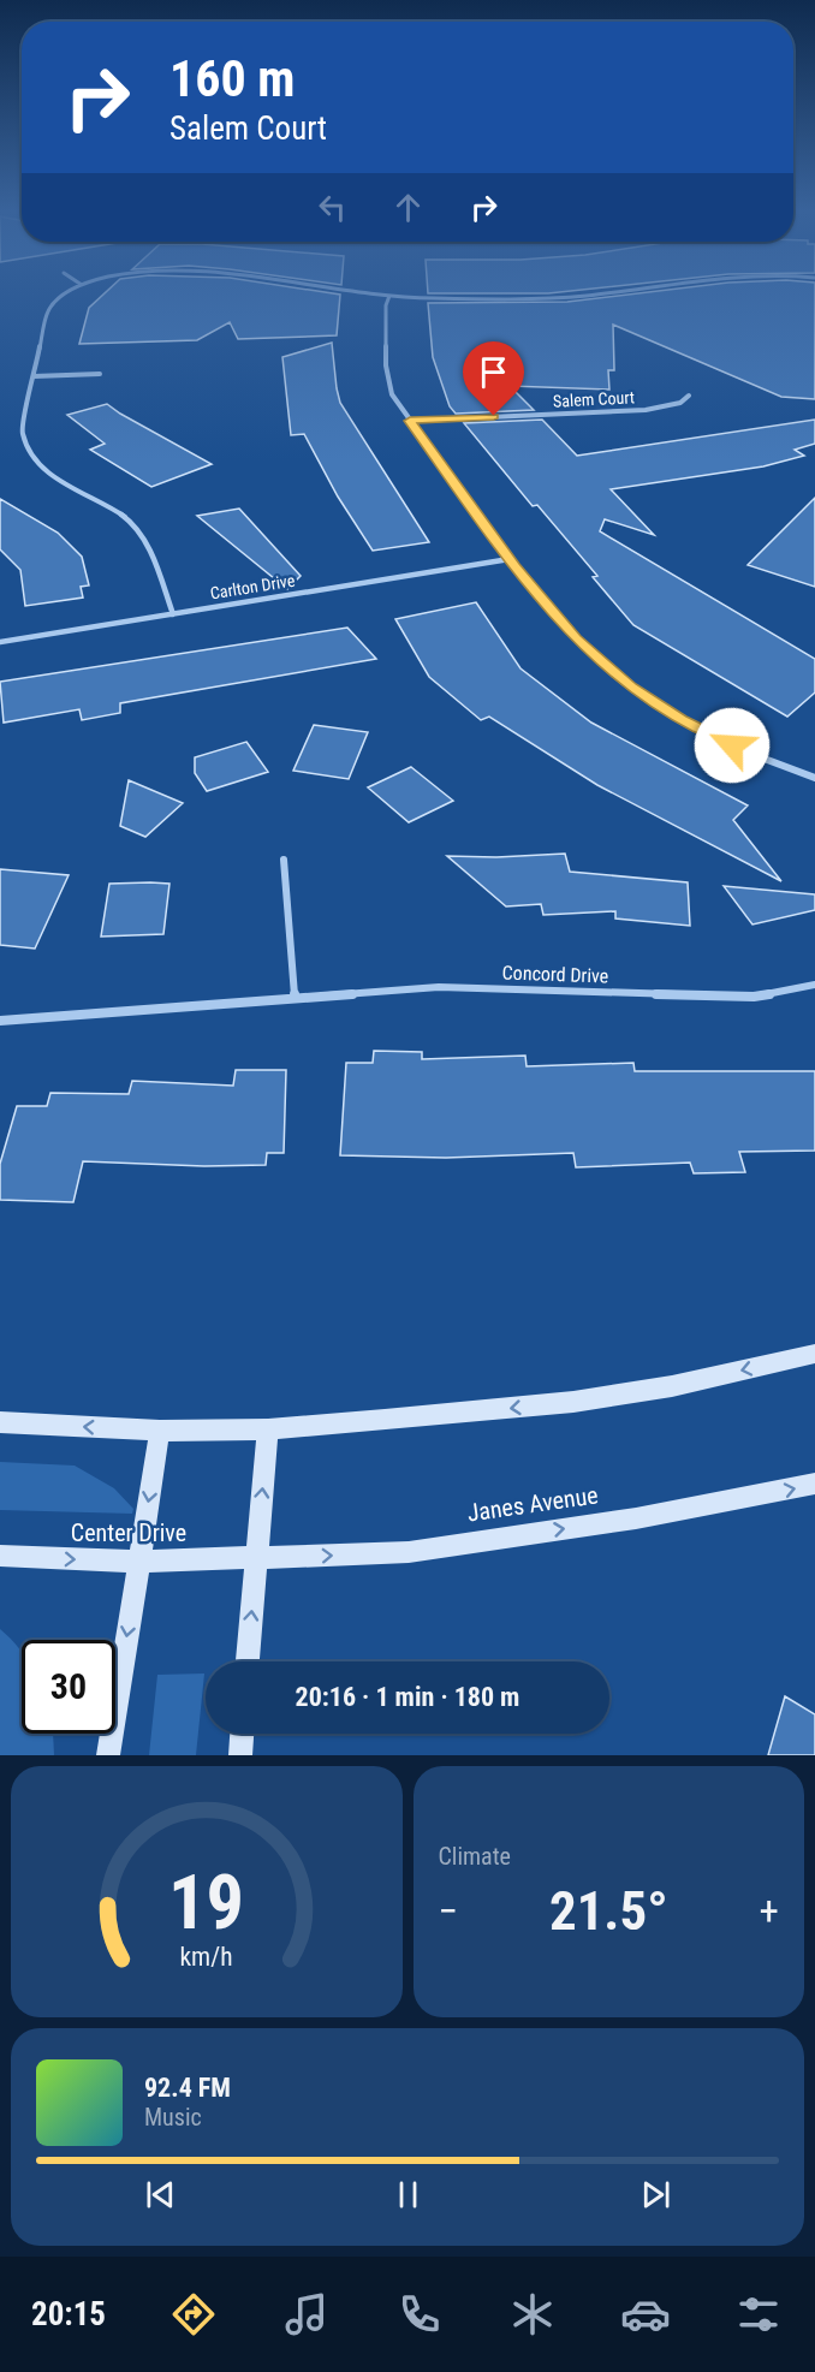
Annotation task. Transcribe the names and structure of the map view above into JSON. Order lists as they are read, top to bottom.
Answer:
{
  "streets": {
    "street": [
      "Salem Court",
      "Carlton Drive",
      "Concord Drive",
      "Janes Avenue",
      "Center Drive"
    ]
  },
  "crossings": [
    ["Janes Avenue", "Center Drive"]
  ],
  "one_way": ["Center Drive"],
  "page": {
    "turn": ["160 m", "Salem Court"],
    "limit": "30",
    "trip": "20:16 · 1 min · 180 m",
    "tile": "Climate",
    "heat": ["−", "21.5°", "+"],
    "song": ["92.4 FM", "Music"],
    "tabs": "20:15",
    "gauge": ["19", "km/h"]
  }
}
